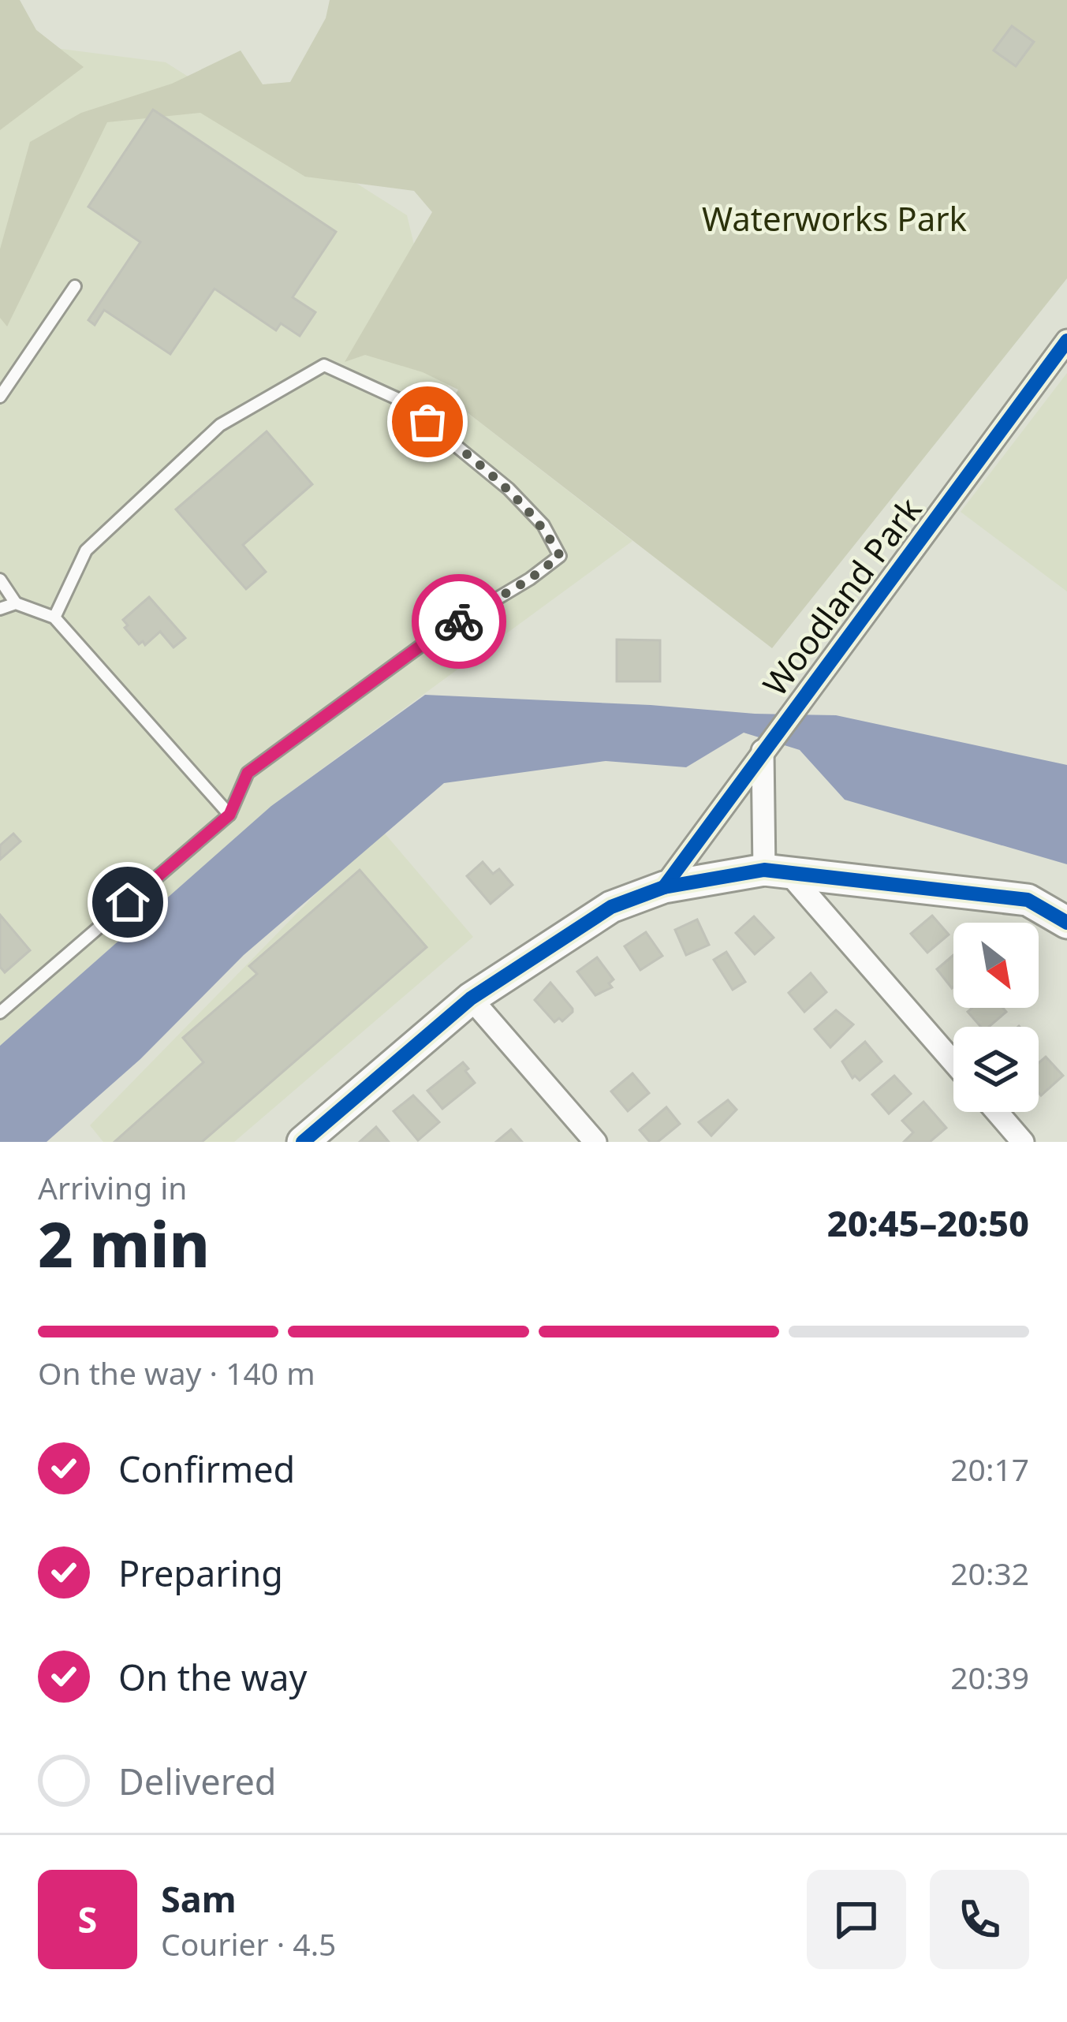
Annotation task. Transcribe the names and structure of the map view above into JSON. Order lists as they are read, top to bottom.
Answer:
{
  "streets": {
    "street": ["Woodland Park"]
  },
  "parks": ["Waterworks Park"],
  "north": "bottom right",
  "page": {
    "heading": ["2 min", "Arriving in", "20:45–20:50"],
    "panel": ["Sam", "Courier · 4.5"],
    "bar": "On the way · 140 m",
    "list": [
      ["Confirmed", "20:17"],
      ["Preparing", "20:32"],
      ["On the way", "20:39"],
      "Delivered"
    ],
    "round": "S"
  }
}
